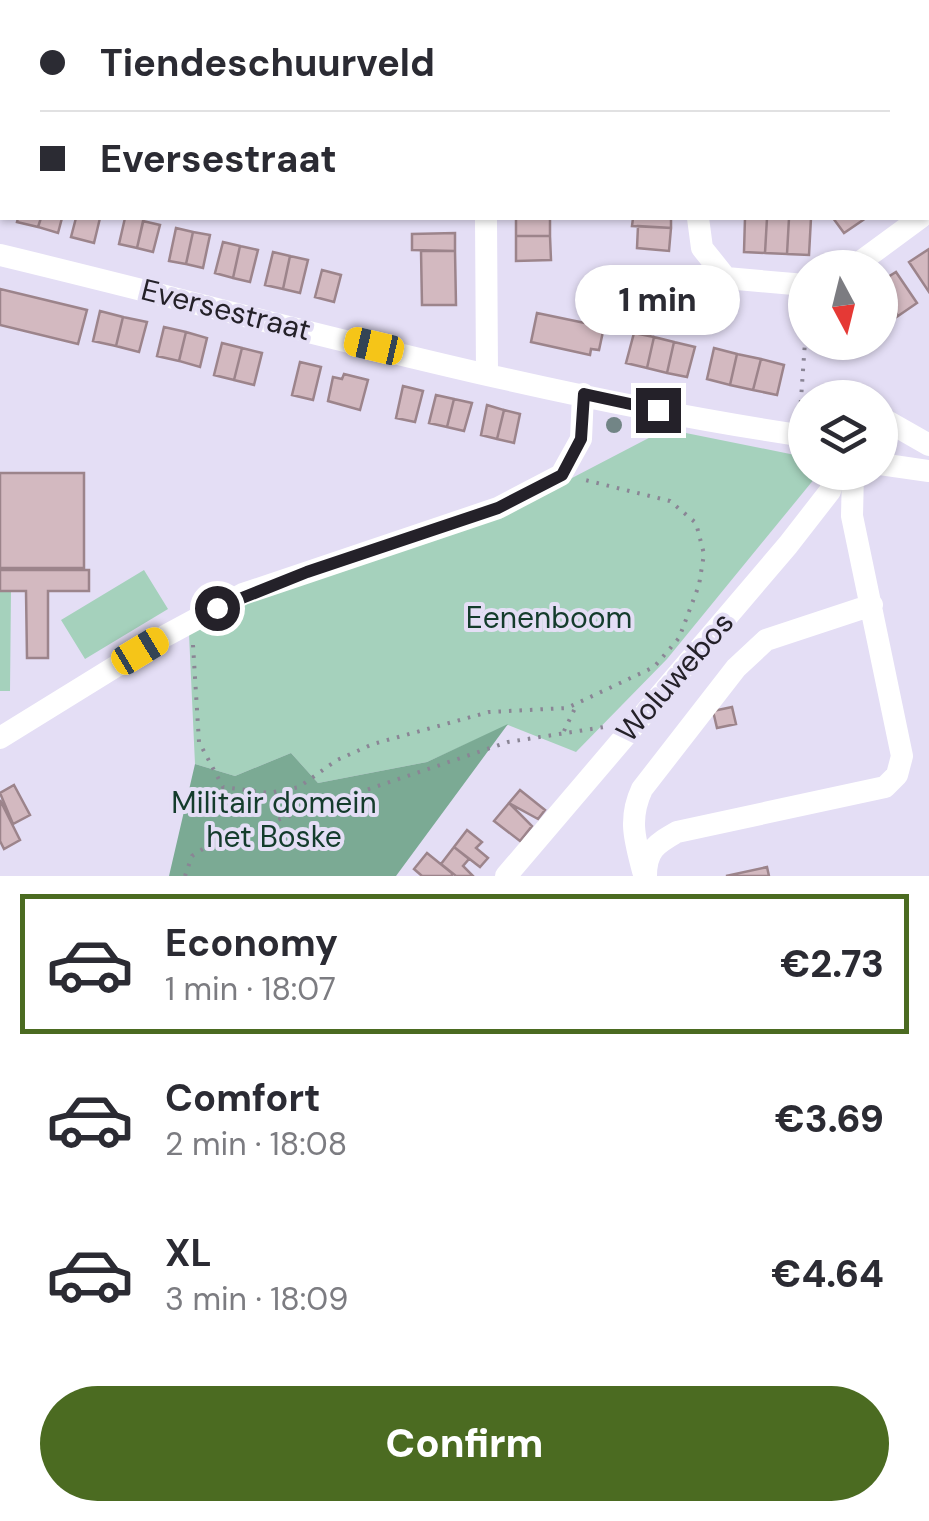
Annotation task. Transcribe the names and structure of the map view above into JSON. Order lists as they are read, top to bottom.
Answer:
{
  "streets": {
    "street": ["Eversestraat", "Woluwebos"]
  },
  "parks": ["Eenenboom", "Militair domein het Boske"],
  "north": "bottom",
  "page": {
    "banner": ["Tiendeschuurveld", "Eversestraat"],
    "bubble": "1 min",
    "list": [
      {
        "name": "Economy",
        "note": "1 min · 18:07",
        "value": "€2.73"
      },
      {
        "name": "Comfort",
        "note": "2 min · 18:08",
        "value": "€3.69"
      },
      {
        "name": "XL",
        "note": "3 min · 18:09",
        "value": "€4.64"
      }
    ],
    "buttons": "Confirm"
  }
}
